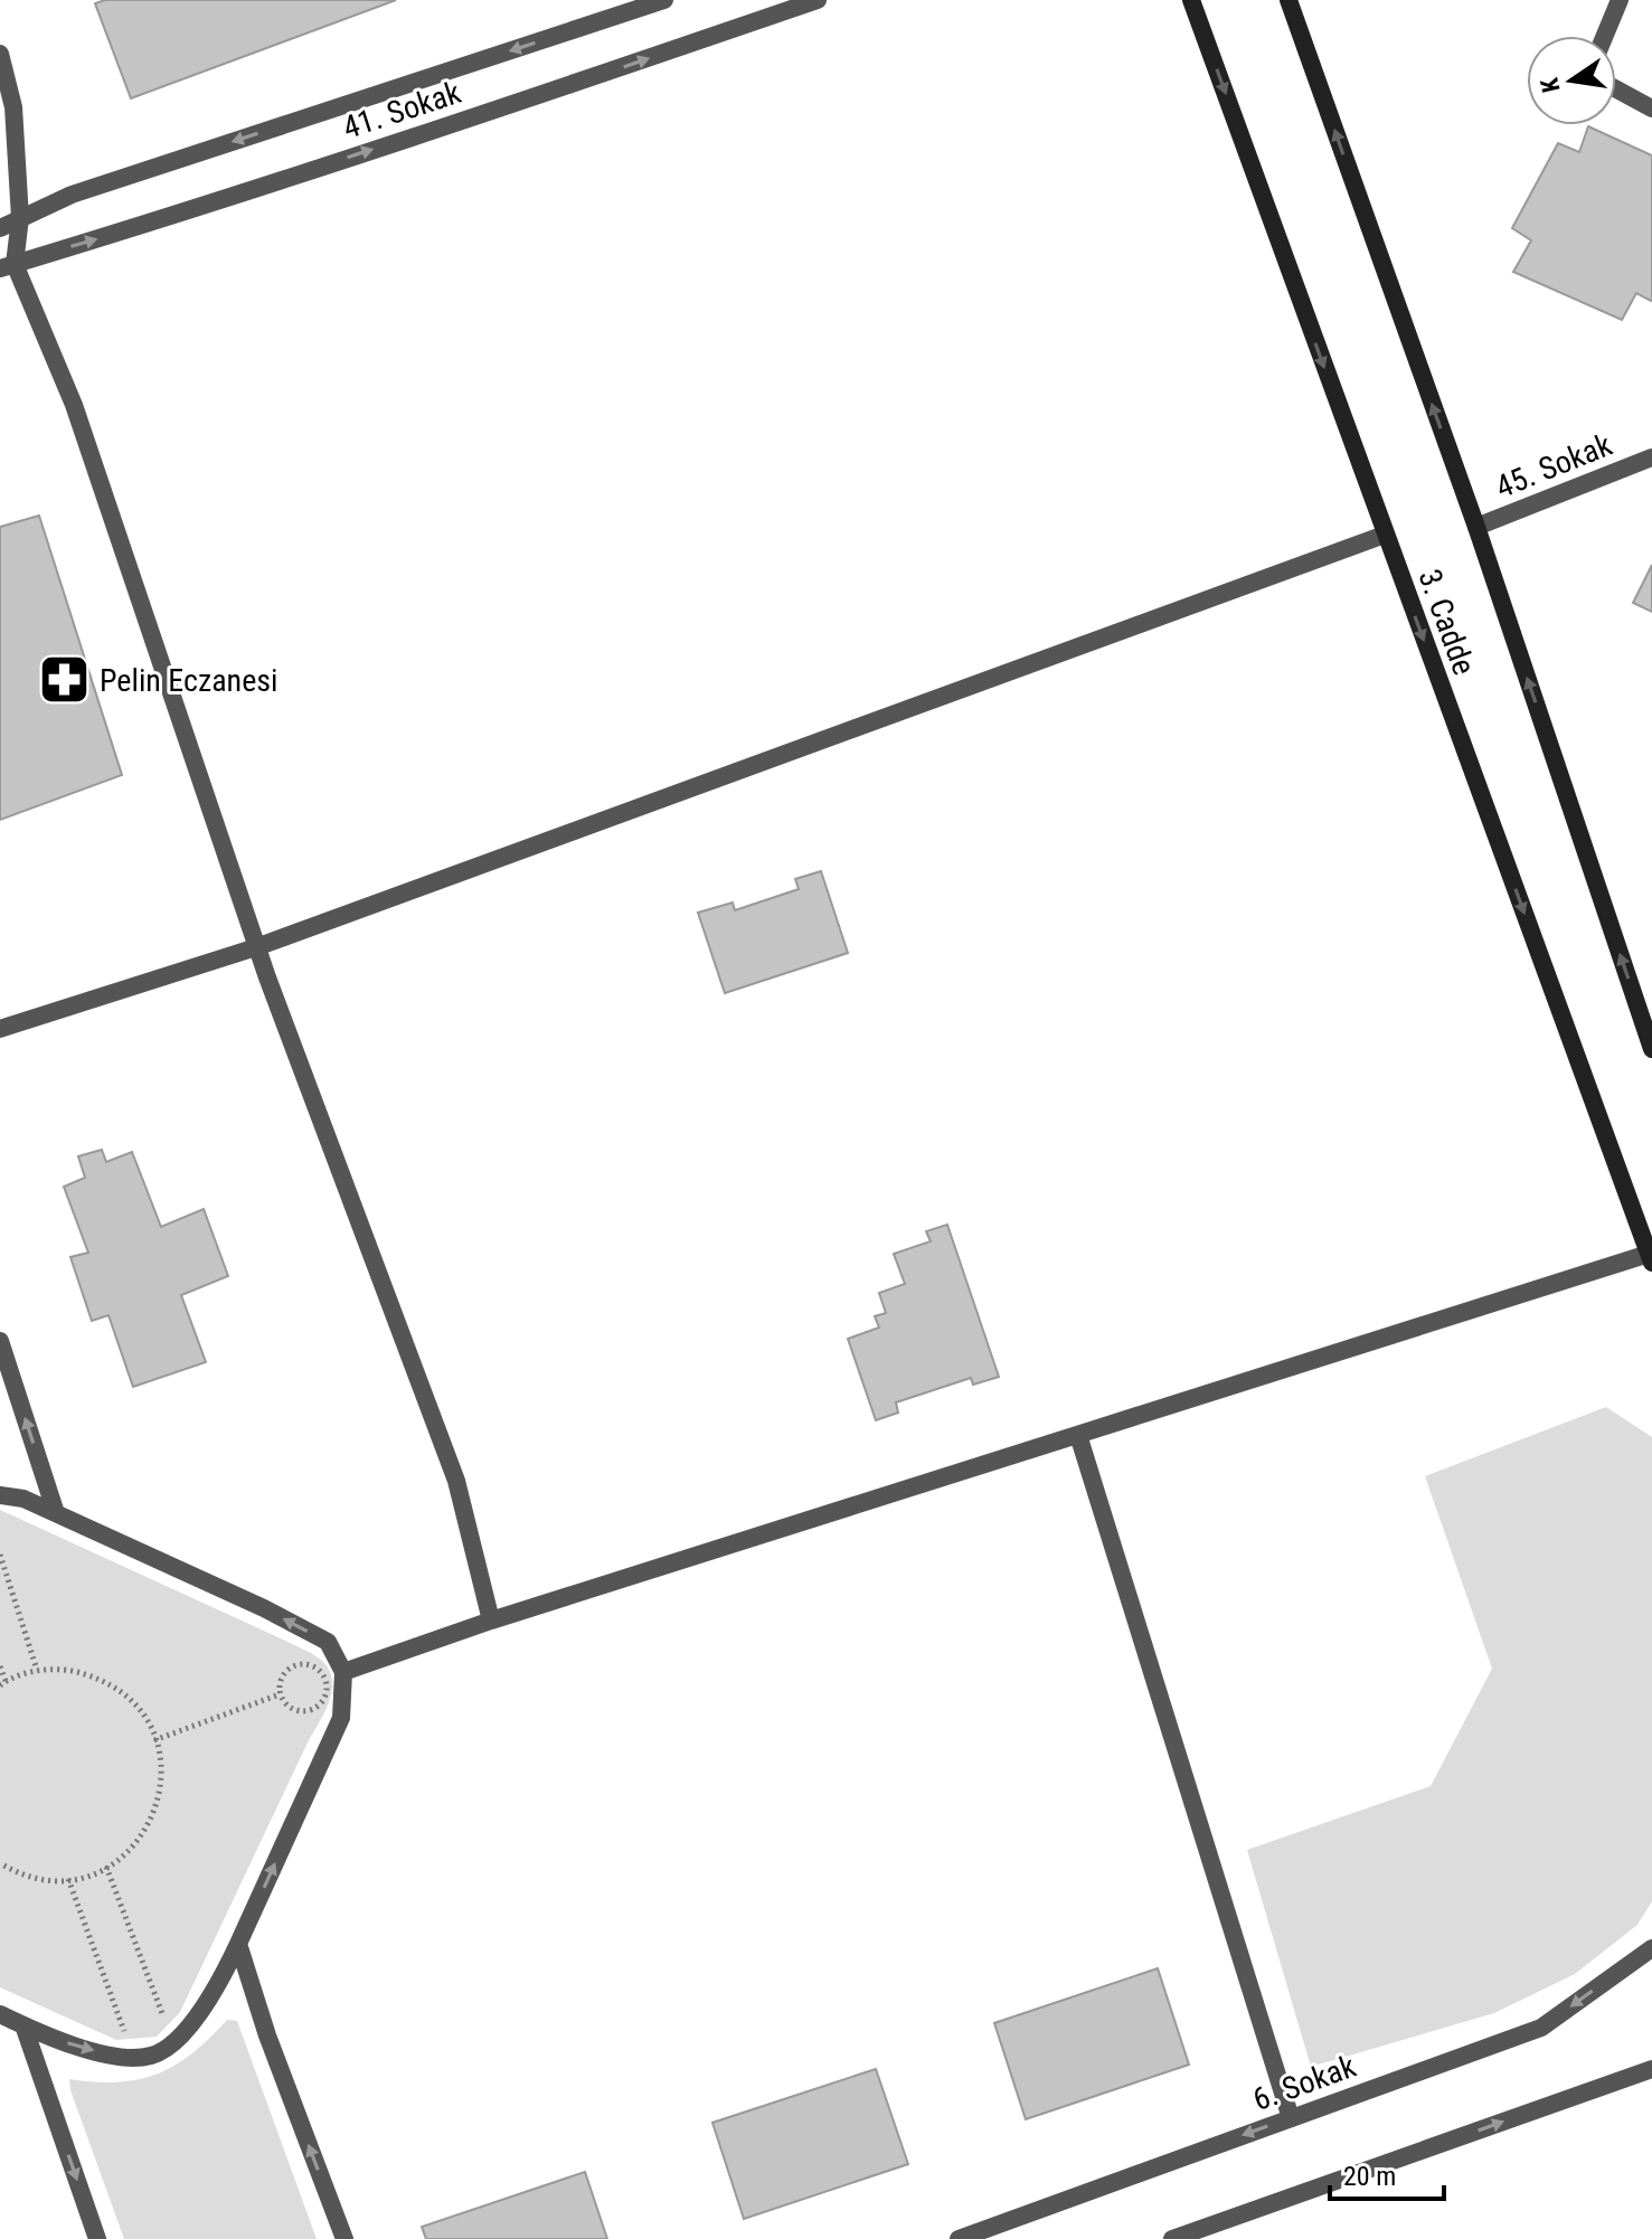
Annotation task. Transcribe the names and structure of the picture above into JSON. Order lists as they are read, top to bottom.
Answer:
{
  "streets": {
    "main road": ["3. Cadde"],
    "street": ["41. Sokak", "45. Sokak", "6. Sokak"]
  },
  "crossings": [
    ["45. Sokak", "3. Cadde"]
  ],
  "places": {
    "pharmacy": ["Pelin Eczanesi"]
  },
  "scale_bar": "20 m",
  "north": "left"
}
